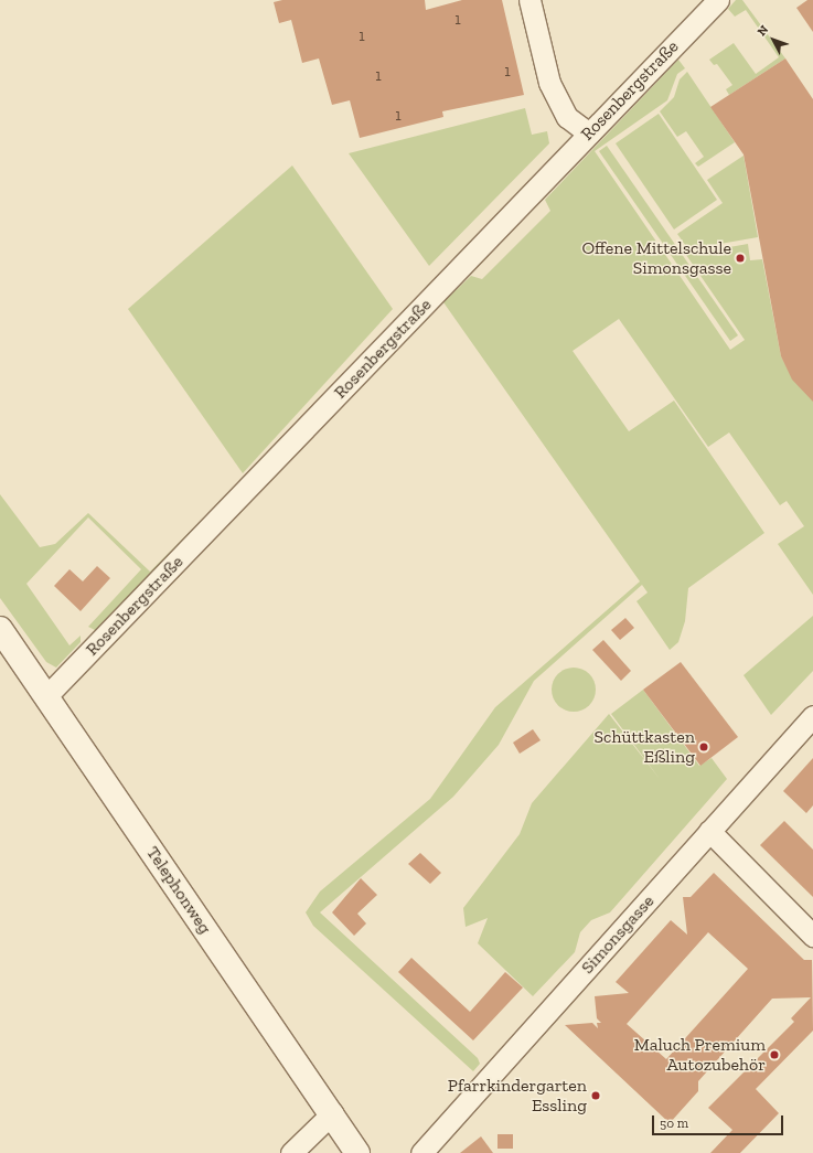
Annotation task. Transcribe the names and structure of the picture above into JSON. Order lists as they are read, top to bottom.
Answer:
{
  "streets": {
    "street": ["Rosenbergstraße", "Telephonweg", "Simonsgasse"]
  },
  "crossings": [
    ["Rosenbergstraße", "Telephonweg"]
  ],
  "places": [
    "Offene Mittelschule Simonsgasse",
    "Schüttkasten Eßling",
    "Maluch Premium Autozubehör",
    "Pfarrkindergarten Essling"
  ],
  "house_numbers": [
    "1",
    "1",
    "1",
    "1",
    "1"
  ],
  "scale_bar": "50 m",
  "north": "top left"
}
